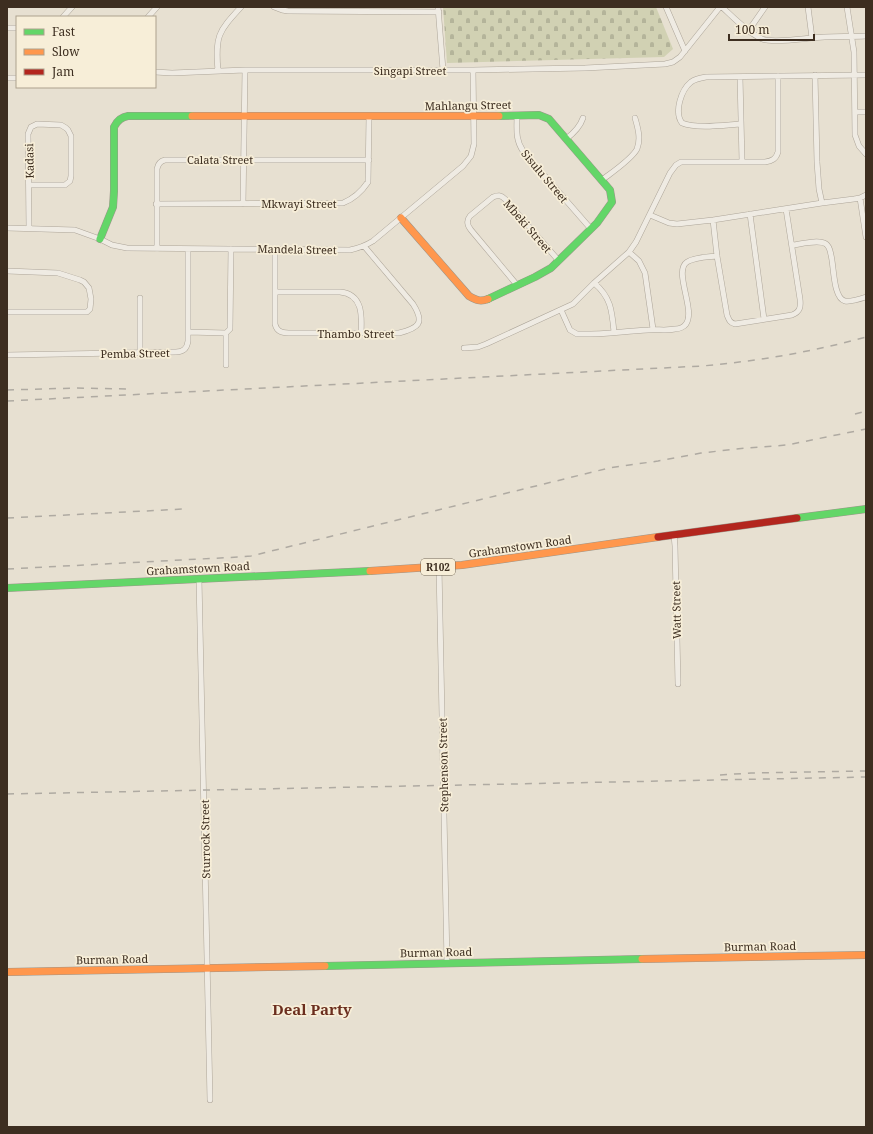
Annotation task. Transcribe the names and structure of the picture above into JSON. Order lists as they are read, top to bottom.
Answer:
{
  "streets": {
    "street": [
      "Singapi Street",
      "Mahlangu Street",
      "Calata Street",
      "Kadasi",
      "Sisulu Street",
      "Mkwayi Street",
      "Mbeki Street",
      "Mandela Street",
      "Thambo Street",
      "Pemba Street",
      "Grahamstown Road",
      "R102",
      "Watt Street",
      "Stephenson Street",
      "Sturrock Street",
      "Burman Road"
    ]
  },
  "crossings": [
    ["Singapi Street", "Mandela Street"],
    ["Mahlangu Street", "Sisulu Street"],
    ["Mahlangu Street", "Mkwayi Street"],
    ["Mahlangu Street", "Mbeki Street"],
    ["Mahlangu Street", "Mandela Street"],
    ["Calata Street", "Mkwayi Street"],
    ["Calata Street", "Mandela Street"],
    ["Kadasi", "Mandela Street"],
    ["Mandela Street", "Thambo Street"],
    ["Mandela Street", "Pemba Street"],
    ["Grahamstown Road", "Watt Street"],
    ["Grahamstown Road", "Stephenson Street"],
    ["Grahamstown Road", "Sturrock Street"],
    ["Stephenson Street", "Burman Road"],
    ["Sturrock Street", "Burman Road"]
  ],
  "districts": ["Deal Party"],
  "legend": ["Fast", "Slow", "Jam"],
  "scale_bar": "100 m"
}
